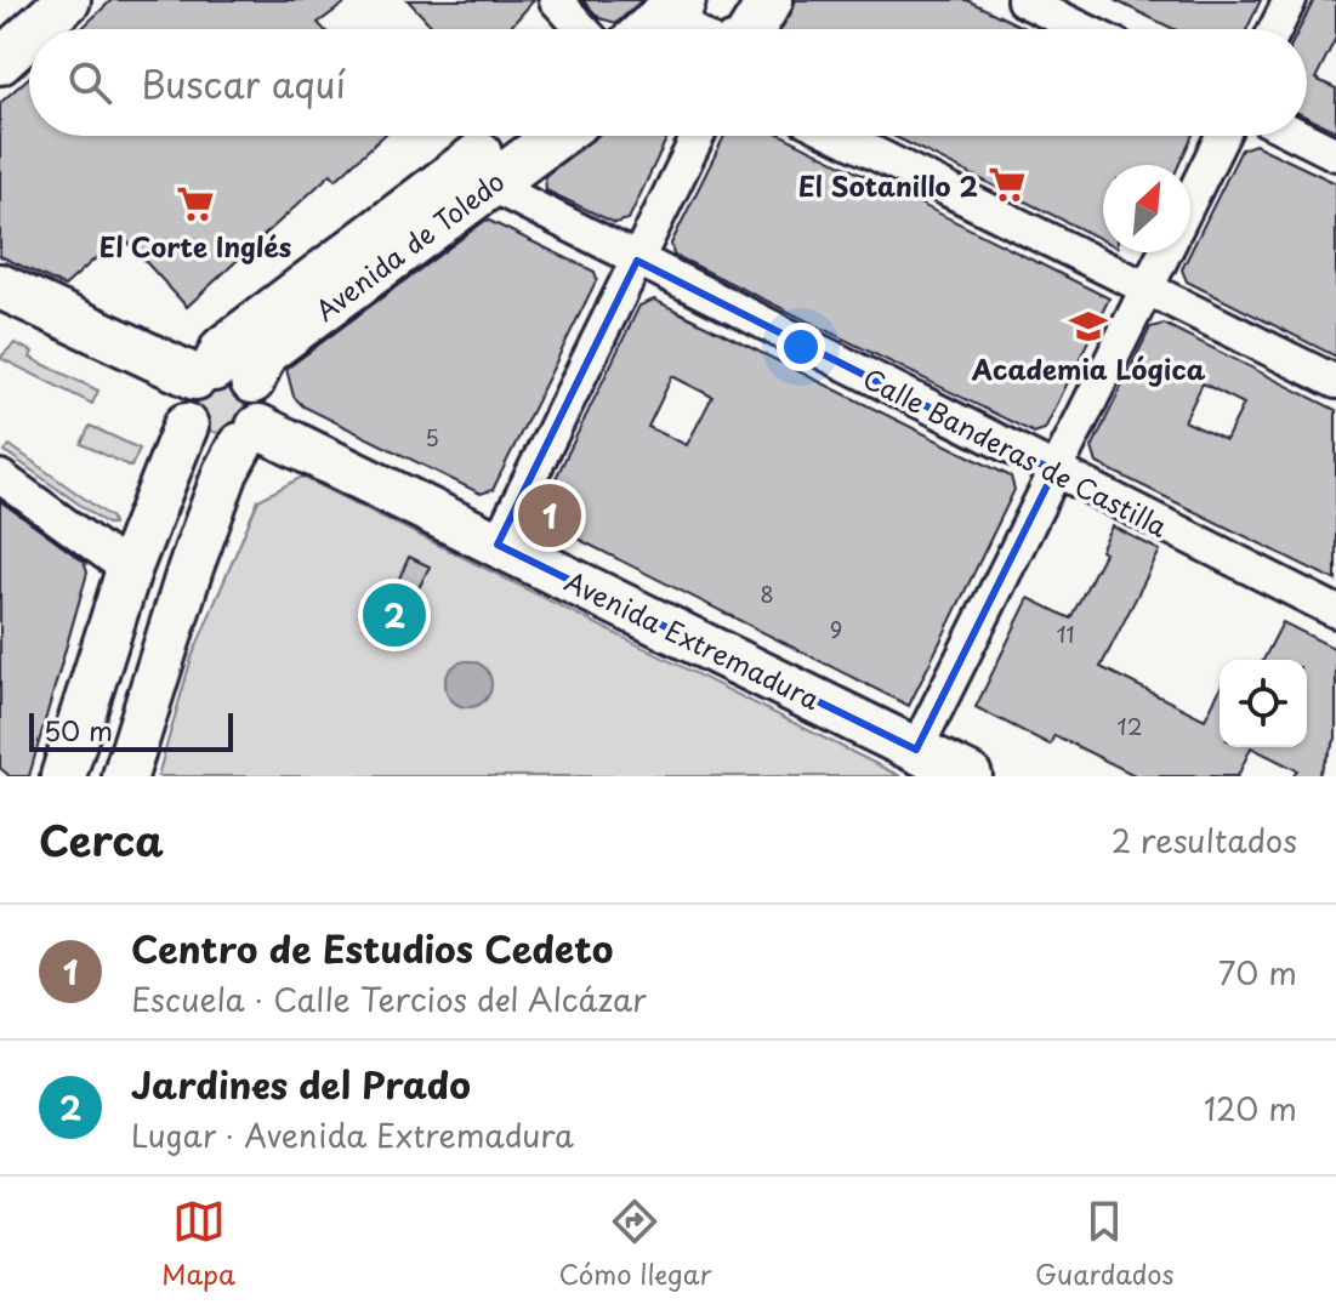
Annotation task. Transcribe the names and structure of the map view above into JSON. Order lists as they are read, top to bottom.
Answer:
{
  "streets": {
    "main road": ["Avenida de Toledo", "Avenida Extremadura"],
    "street": ["Calle Banderas de Castilla"]
  },
  "crossings": [
    ["Avenida de Toledo", "Calle Banderas de Castilla"],
    ["Avenida de Toledo", "Avenida Extremadura"]
  ],
  "places": {
    "supermarket": ["El Sotanillo 2", "El Corte Inglés"],
    "school or university": ["Academia Lógica"]
  },
  "house_numbers": [
    "5",
    "8",
    "9",
    "11",
    "12"
  ],
  "scale_bar": "50 m",
  "north": "top right",
  "page": {
    "search": "Buscar aquí",
    "pins": ["1", "2"],
    "scale": "50 m",
    "heading": ["Cerca", "2 resultados"],
    "list": [
      {
        "mark": "1",
        "name": "Centro de Estudios Cedeto",
        "note": "Escuela · Calle Tercios del Alcázar",
        "value": "70 m"
      },
      {
        "mark": "2",
        "name": "Jardines del Prado",
        "note": "Lugar · Avenida Extremadura",
        "value": "120 m"
      }
    ],
    "nav": ["Mapa", "Cómo llegar", "Guardados"]
  }
}
